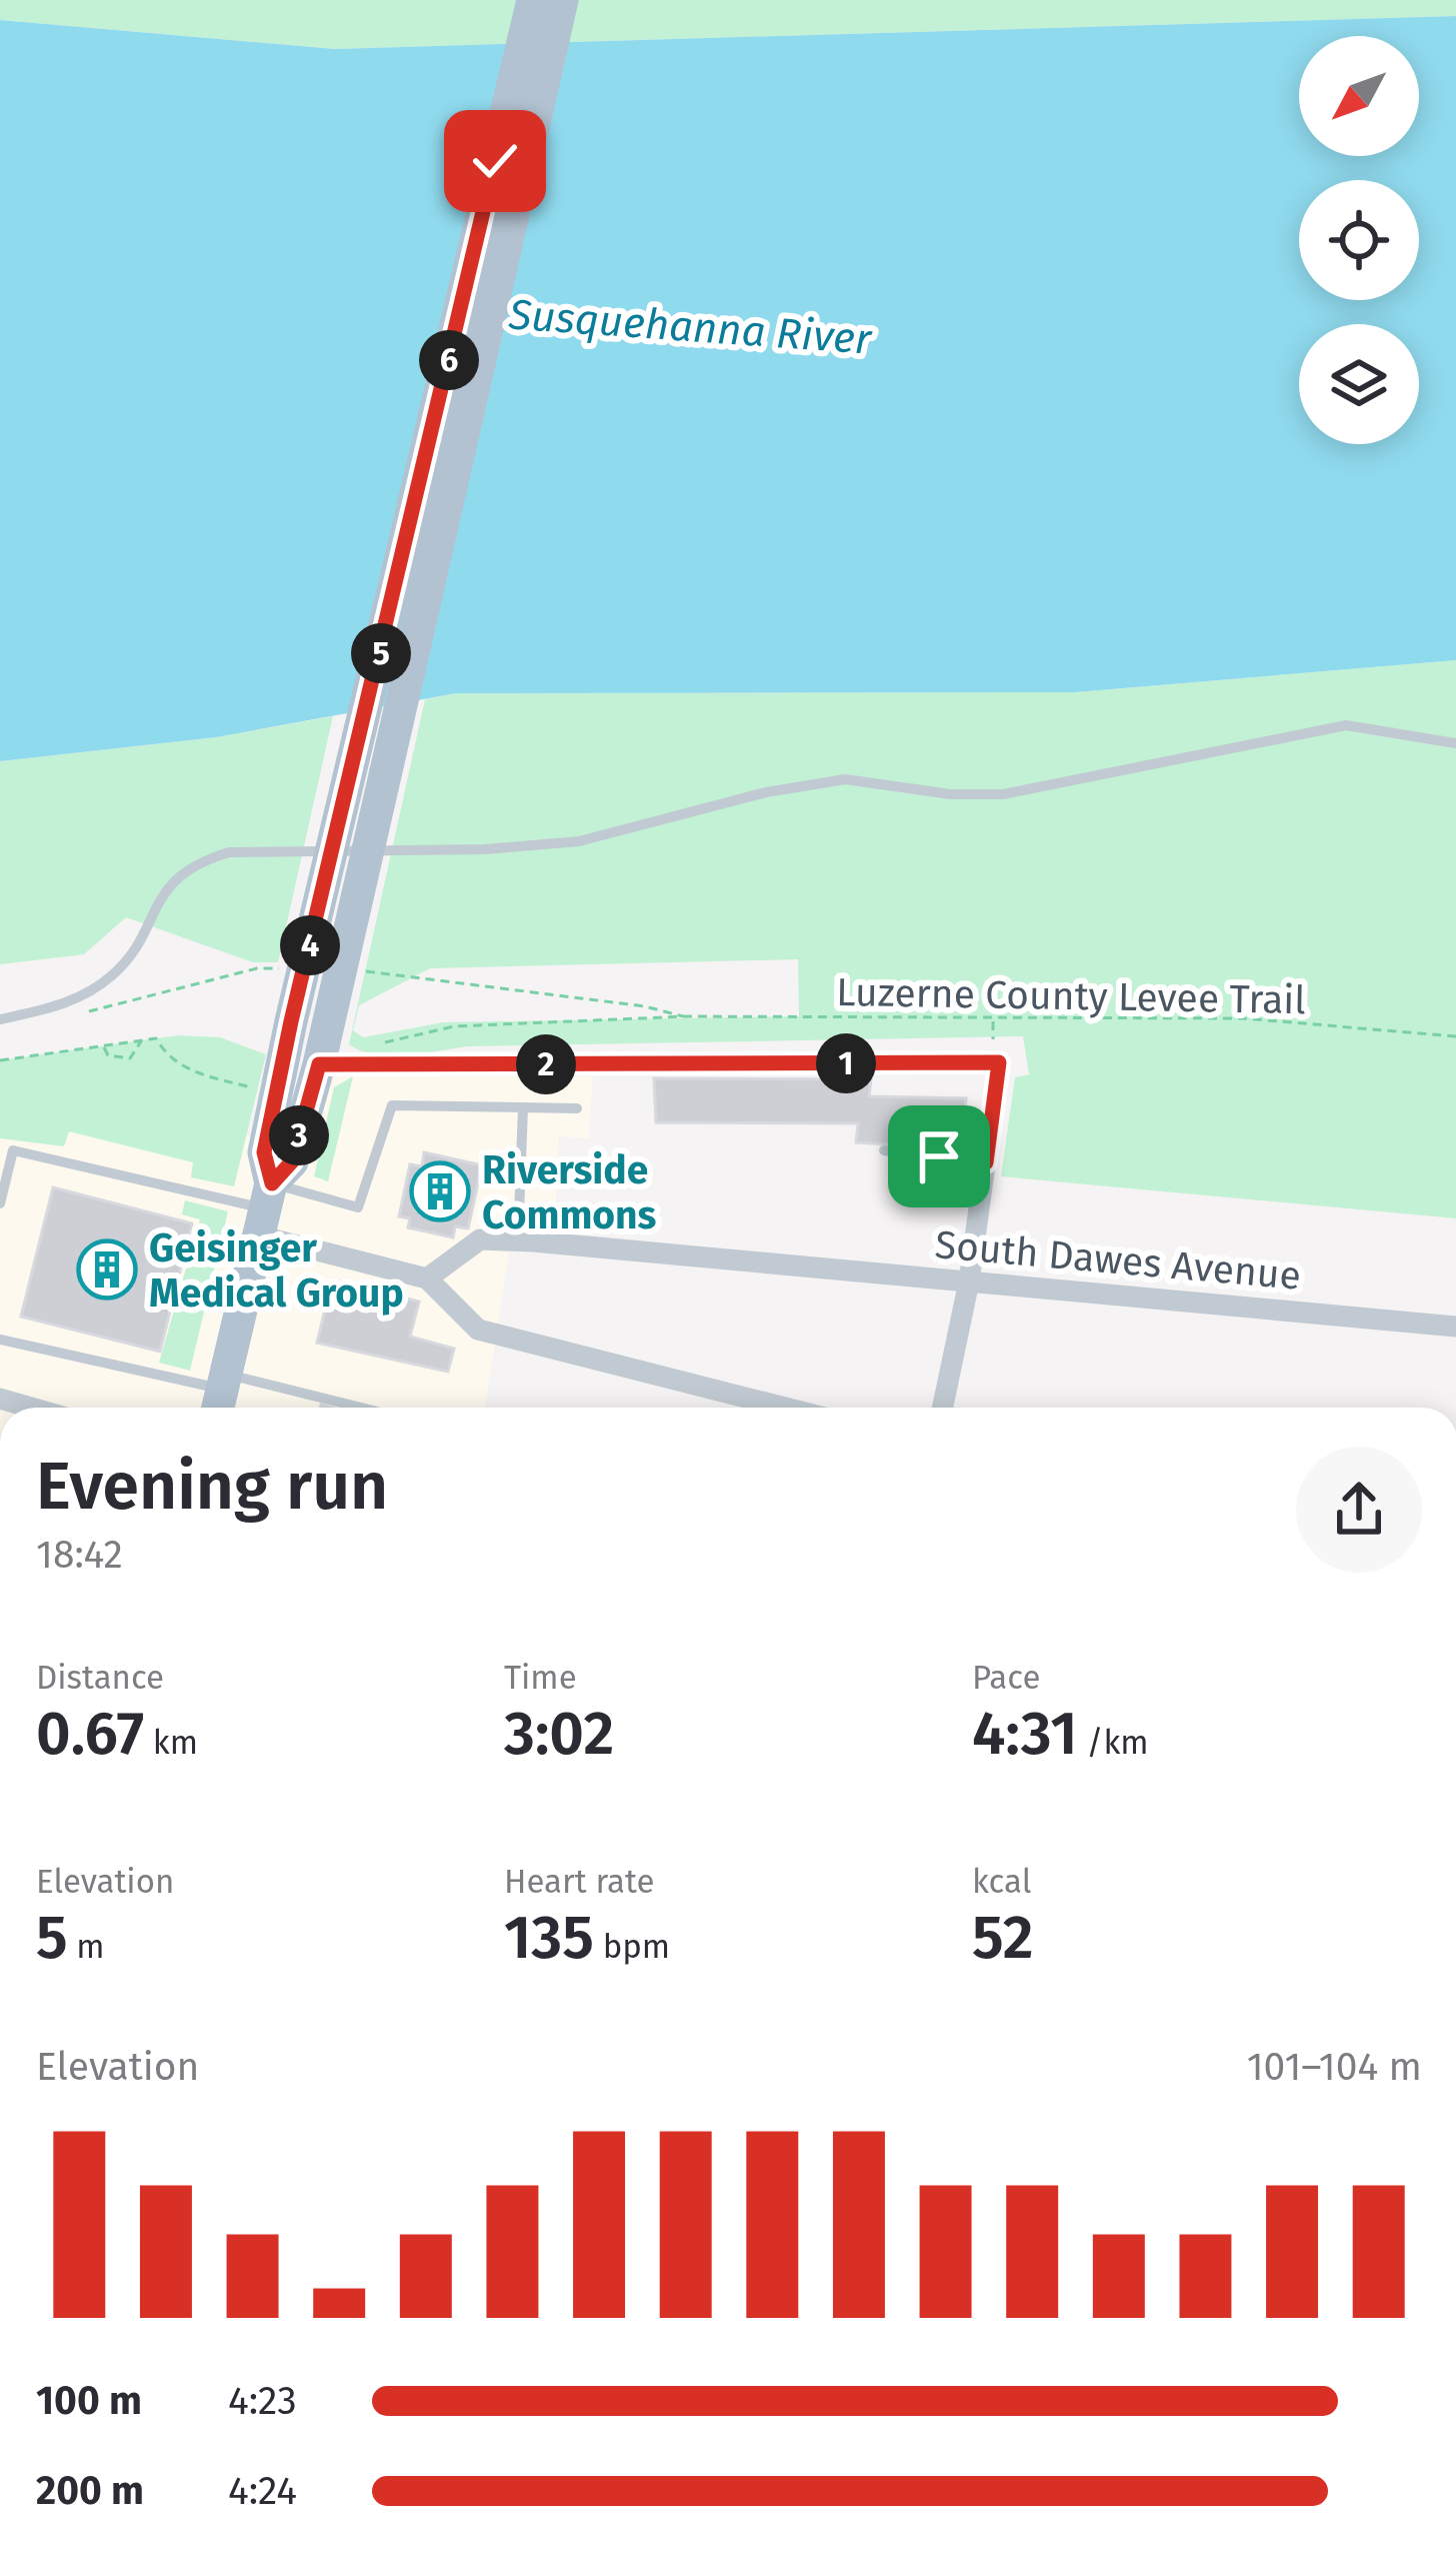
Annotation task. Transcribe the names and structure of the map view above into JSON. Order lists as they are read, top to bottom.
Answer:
{
  "streets": {
    "street": ["South Dawes Avenue"],
    "path": ["Luzerne County Levee Trail"]
  },
  "water": ["Susquehanna River"],
  "places": {
    "building": ["Riverside Commons", "Geisinger Medical Group"]
  },
  "north": "bottom left",
  "page": {
    "pins": [
      "6",
      "5",
      "4",
      "1",
      "2",
      "3"
    ],
    "heading": ["Evening run", "18:42"],
    "stats": [
      ["Distance", "0.67 km"],
      ["Time", "3:02"],
      ["Pace", "4:31 /km"],
      ["Elevation", "5 m"],
      ["Heart rate", "135 bpm"],
      ["kcal", "52"]
    ],
    "chart": ["Elevation", "101–104 m"],
    "list": [
      {
        "name": "100 m",
        "note": "4:23"
      },
      {
        "name": "200 m",
        "note": "4:24"
      }
    ]
  }
}
